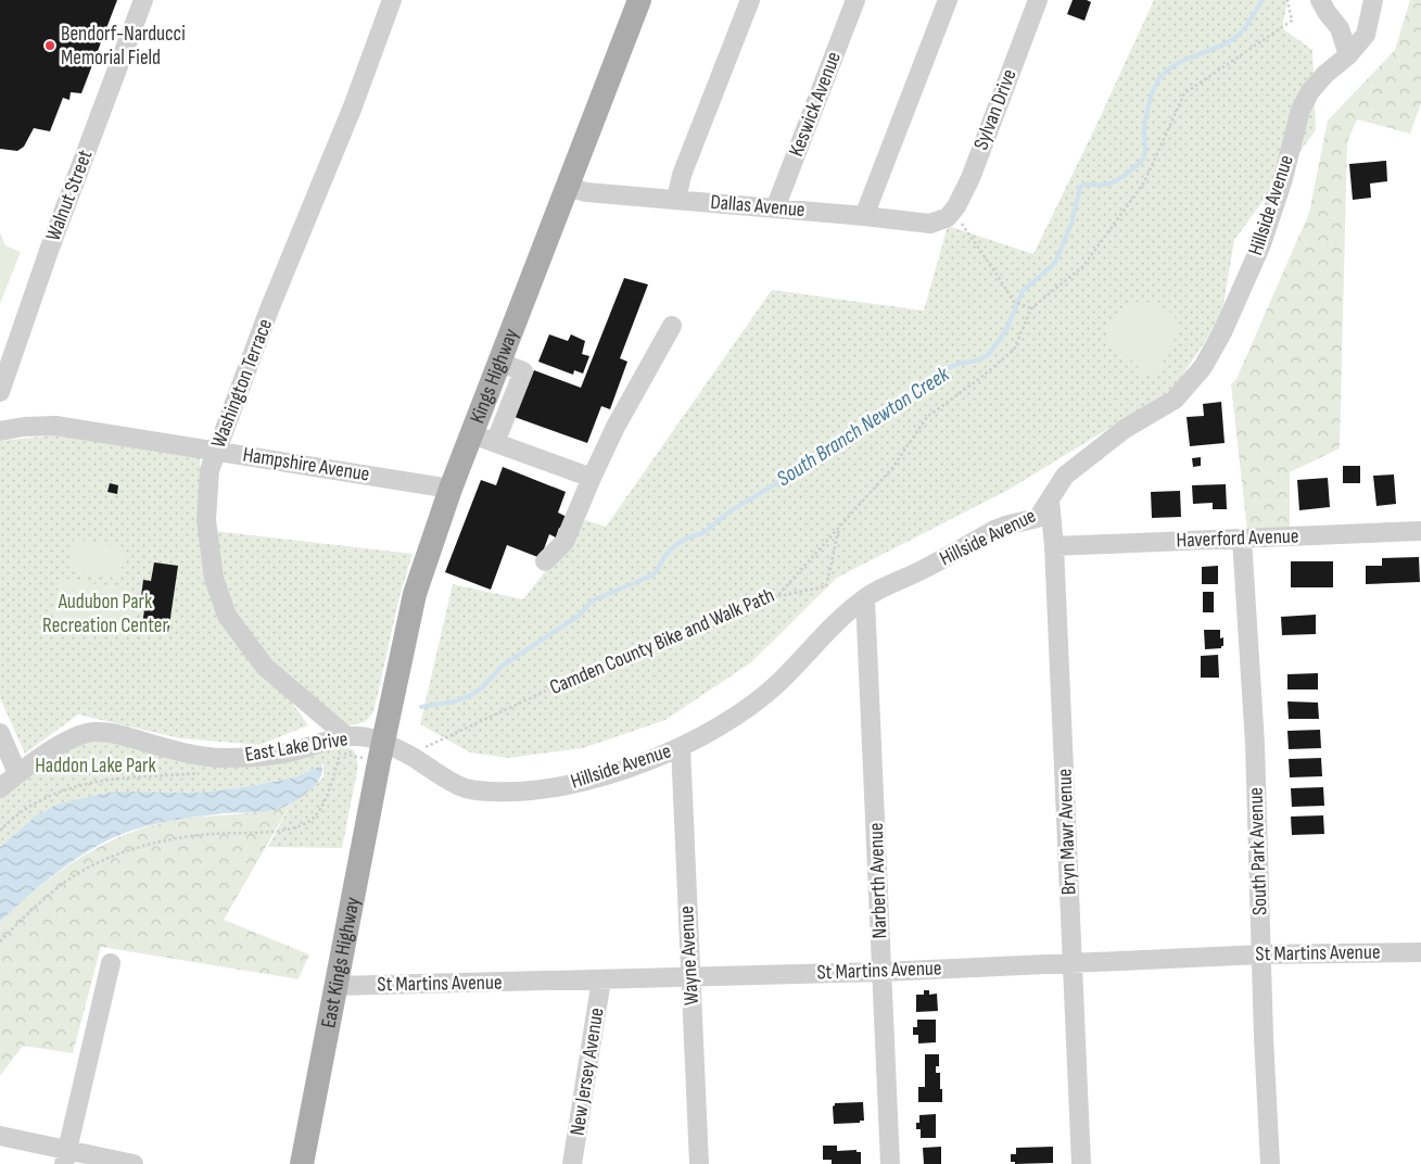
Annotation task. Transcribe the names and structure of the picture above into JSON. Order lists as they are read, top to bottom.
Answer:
{
  "streets": {
    "main road": ["Kings Highway", "East Kings Highway"],
    "street": [
      "Keswick Avenue",
      "Sylvan Drive",
      "Walnut Street",
      "Hillside Avenue",
      "Dallas Avenue",
      "Washington Terrace",
      "Hampshire Avenue",
      "Haverford Avenue",
      "East Lake Drive",
      "Bryn Mawr Avenue",
      "South Park Avenue",
      "Narberth Avenue",
      "St Martins Avenue",
      "Wayne Avenue",
      "New Jersey Avenue"
    ],
    "path": ["Camden County Bike and Walk Path"]
  },
  "crossings": [
    ["Keswick Avenue", "Dallas Avenue"],
    ["Sylvan Drive", "Dallas Avenue"],
    ["Hillside Avenue", "Kings Highway"],
    ["Hillside Avenue", "Camden County Bike and Walk Path"],
    ["Hillside Avenue", "East Lake Drive"],
    ["Hillside Avenue", "Bryn Mawr Avenue"],
    ["Hillside Avenue", "Narberth Avenue"],
    ["Hillside Avenue", "Wayne Avenue"],
    ["Hillside Avenue", "East Kings Highway"],
    ["Dallas Avenue", "Kings Highway"],
    ["Kings Highway", "Hampshire Avenue"],
    ["Kings Highway", "East Lake Drive"],
    ["Kings Highway", "East Kings Highway"],
    ["Washington Terrace", "Hampshire Avenue"],
    ["Washington Terrace", "East Lake Drive"],
    ["Haverford Avenue", "Bryn Mawr Avenue"],
    ["Haverford Avenue", "South Park Avenue"],
    ["East Lake Drive", "East Kings Highway"],
    ["Bryn Mawr Avenue", "St Martins Avenue"],
    ["South Park Avenue", "St Martins Avenue"],
    ["Narberth Avenue", "St Martins Avenue"],
    ["St Martins Avenue", "Wayne Avenue"],
    ["St Martins Avenue", "East Kings Highway"],
    ["St Martins Avenue", "New Jersey Avenue"]
  ],
  "water": ["South Branch Newton Creek"],
  "parks": ["Audubon Park Recreation Center", "Haddon Lake Park"],
  "places": ["Bendorf-Narducci Memorial Field"]
}
